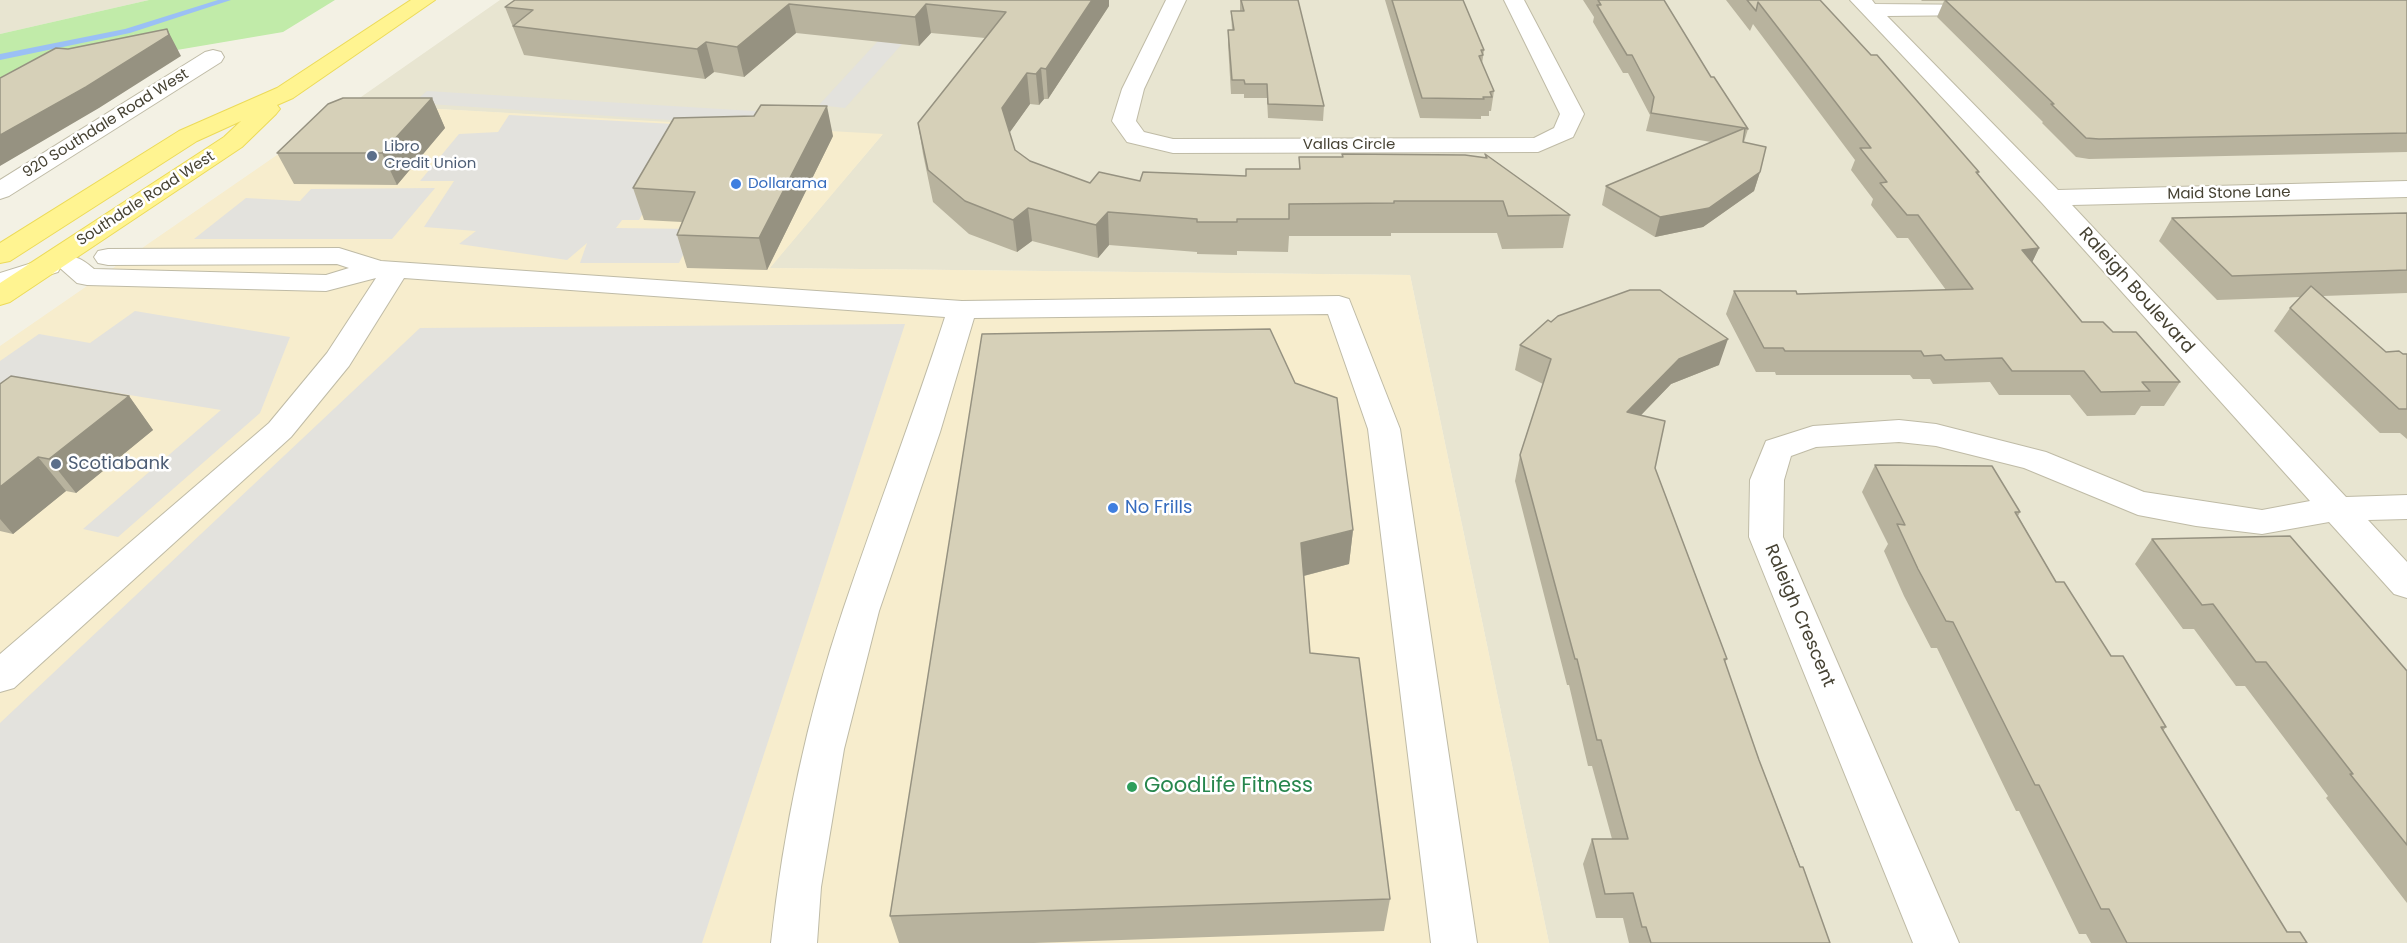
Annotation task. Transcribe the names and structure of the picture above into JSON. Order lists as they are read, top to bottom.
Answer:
{
  "streets": {
    "main road": ["Southdale Road West"],
    "street": [
      "920 Southdale Road West",
      "Vallas Circle",
      "Maid Stone Lane",
      "Raleigh Boulevard",
      "Raleigh Crescent"
    ]
  },
  "crossings": [
    ["Maid Stone Lane", "Raleigh Boulevard"],
    ["Raleigh Boulevard", "Raleigh Crescent"]
  ],
  "places": [
    "Libro Credit Union",
    "Dollarama",
    "Scotiabank",
    "No Frills",
    "GoodLife Fitness"
  ]
}
